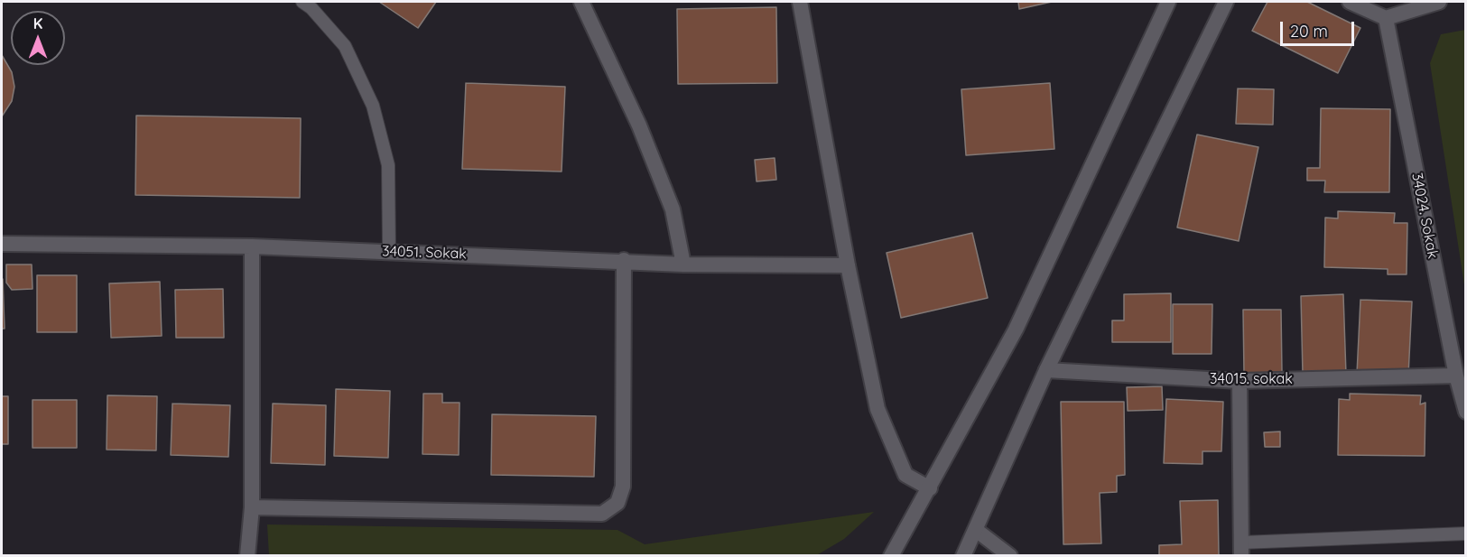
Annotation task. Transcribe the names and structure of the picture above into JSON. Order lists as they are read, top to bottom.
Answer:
{
  "streets": {
    "street": ["34024. Sokak", "34051. Sokak", "34015. sokak"]
  },
  "crossings": [
    ["34024. Sokak", "34015. sokak"]
  ],
  "scale_bar": "20 m",
  "north": "top"
}
